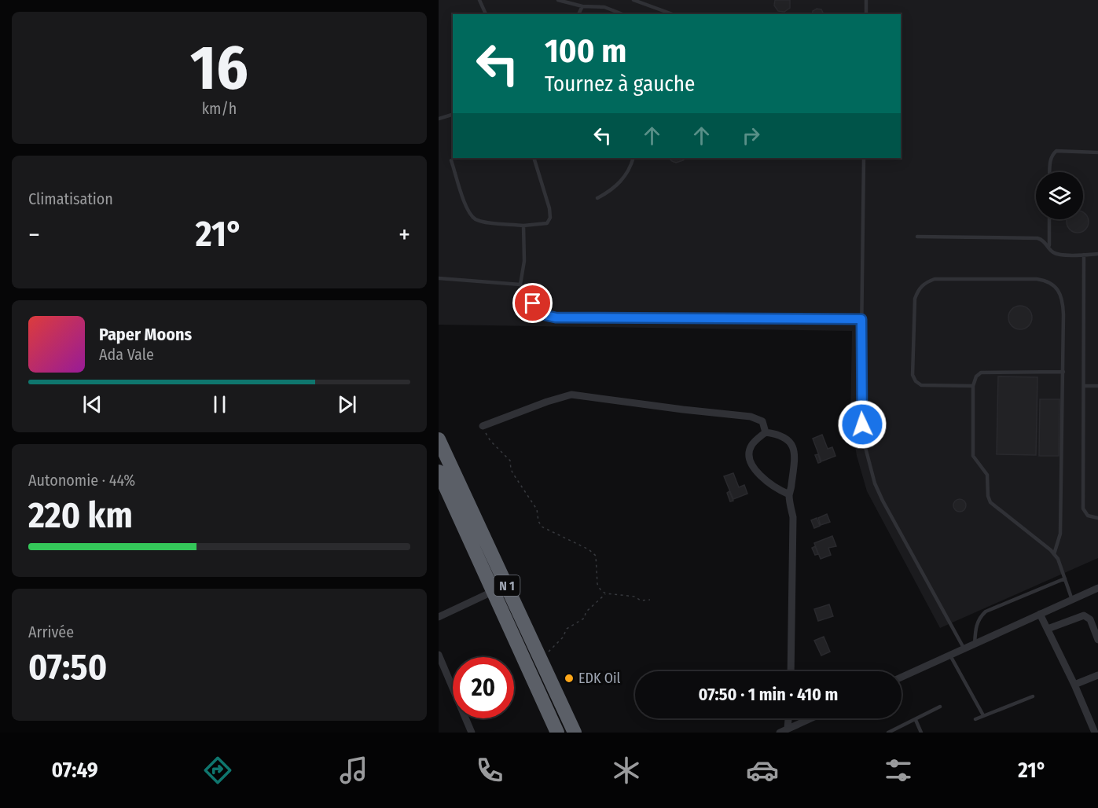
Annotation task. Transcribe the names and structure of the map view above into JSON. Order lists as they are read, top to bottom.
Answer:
{
  "streets": {
    "highway": ["N 1"]
  },
  "places": ["EDK Oil"],
  "page": {
    "tile": [
      ["16", "km/h"],
      "Climatisation",
      ["Autonomie · 44%", "220 km"],
      ["Arrivée", "07:50"]
    ],
    "turn": ["100 m", "Tournez à gauche"],
    "heat": ["−", "21°", "+"],
    "song": ["Paper Moons", "Ada Vale"],
    "limit": "20",
    "trip": "07:50 · 1 min · 410 m",
    "tabs": ["07:49", "21°"]
  }
}
